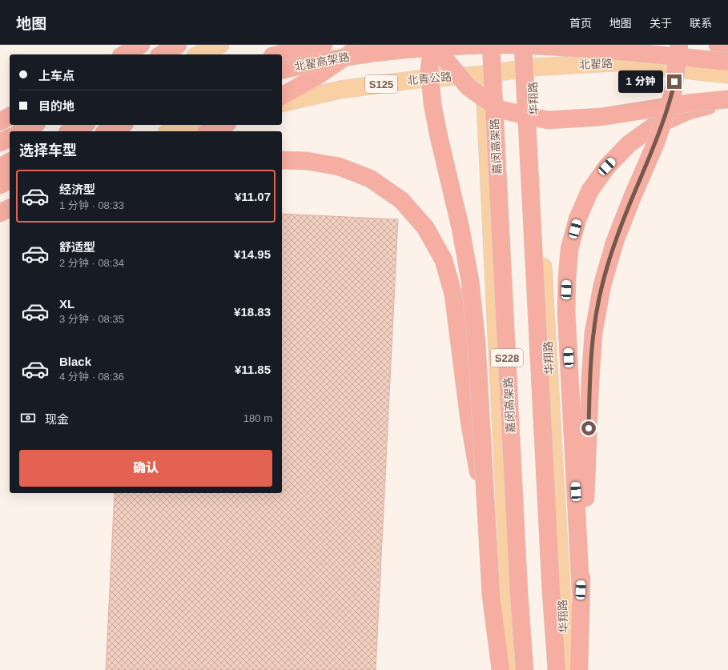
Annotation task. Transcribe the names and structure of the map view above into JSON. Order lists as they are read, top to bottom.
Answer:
{
  "streets": {
    "highway": ["北翟高架路", "嘉闵高架路", "S228"],
    "main road": [
      "北翟路",
      "北青公路",
      "S125",
      "华翔路"
    ]
  },
  "crossings": [
    ["北翟路", "北青公路"],
    ["北翟路", "华翔路"]
  ],
  "page": {
    "header": "地图",
    "nav": [
      "首页",
      "地图",
      "关于",
      "联系"
    ],
    "banner": ["上车点", "目的地"],
    "bubble": "1 分钟",
    "heading": "选择车型",
    "list": [
      {
        "name": "经济型",
        "note": "1 分钟 · 08:33",
        "value": "¥11.07"
      },
      {
        "name": "舒适型",
        "note": "2 分钟 · 08:34",
        "value": "¥14.95"
      },
      {
        "name": "XL",
        "note": "3 分钟 · 08:35",
        "value": "¥18.83"
      },
      {
        "name": "Black",
        "note": "4 分钟 · 08:36",
        "value": "¥11.85"
      }
    ],
    "pay": ["现金", "180 m"],
    "buttons": "确认"
  }
}
